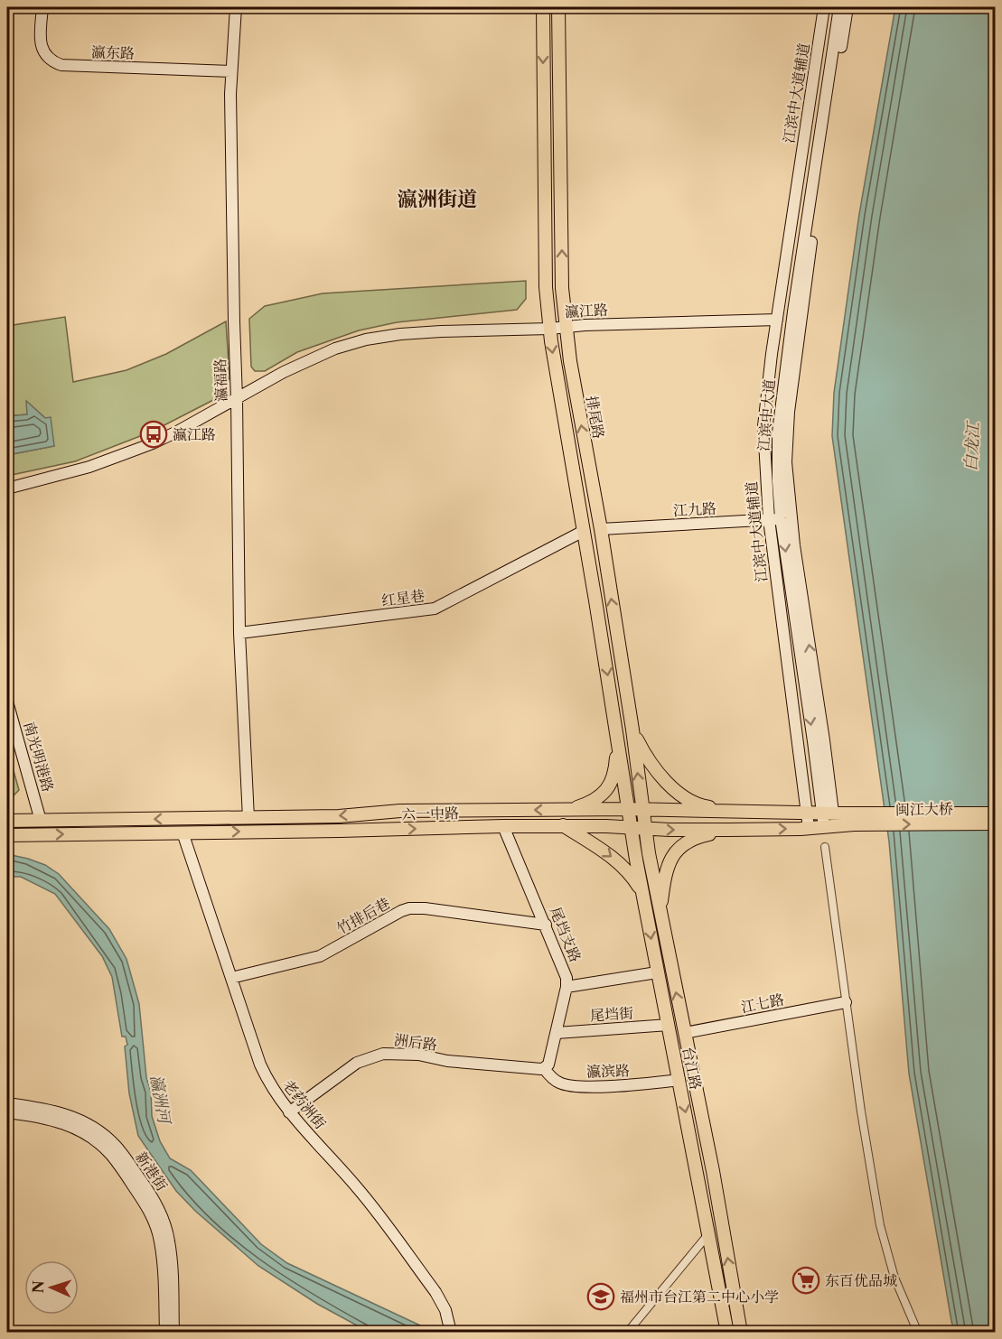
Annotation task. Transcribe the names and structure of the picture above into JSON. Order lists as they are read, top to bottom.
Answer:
{
  "streets": {
    "main road": [
      "排尾路",
      "闽江大桥",
      "六一中路",
      "台江路"
    ],
    "street": [
      "瀛东路",
      "江滨中大道辅道",
      "瀛江路",
      "瀛福路",
      "江滨中大道",
      "江九路",
      "红星巷",
      "南光明港路",
      "竹排后巷",
      "尾垱支路",
      "江七路",
      "尾垱街",
      "洲后路",
      "瀛滨路",
      "老药洲街",
      "新港街"
    ]
  },
  "crossings": [
    ["瀛东路", "瀛福路"],
    ["江滨中大道辅道", "瀛江路"],
    ["江滨中大道辅道", "江九路"],
    ["江滨中大道辅道", "六一中路"],
    ["瀛江路", "瀛福路"],
    ["瀛江路", "排尾路"],
    ["瀛福路", "红星巷"],
    ["瀛福路", "六一中路"],
    ["江滨中大道", "江九路"],
    ["江滨中大道", "六一中路"],
    ["排尾路", "江九路"],
    ["排尾路", "红星巷"],
    ["排尾路", "六一中路"],
    ["排尾路", "台江路"],
    ["南光明港路", "六一中路"],
    ["闽江大桥", "六一中路"],
    ["六一中路", "尾垱支路"],
    ["六一中路", "台江路"],
    ["六一中路", "老药洲街"],
    ["竹排后巷", "尾垱支路"],
    ["竹排后巷", "老药洲街"],
    ["尾垱支路", "尾垱街"],
    ["尾垱支路", "洲后路"],
    ["尾垱支路", "瀛滨路"],
    ["江七路", "台江路"],
    ["尾垱街", "台江路"],
    ["洲后路", "瀛滨路"],
    ["洲后路", "老药洲街"],
    ["台江路", "瀛滨路"]
  ],
  "districts": ["瀛洲街道"],
  "water": ["白龙江", "瀛洲河"],
  "places": {
    "bus stop": ["瀛江路"],
    "supermarket": ["东百优品城"],
    "school or university": ["福州市台江第二中心小学"]
  },
  "north": "left"
}
